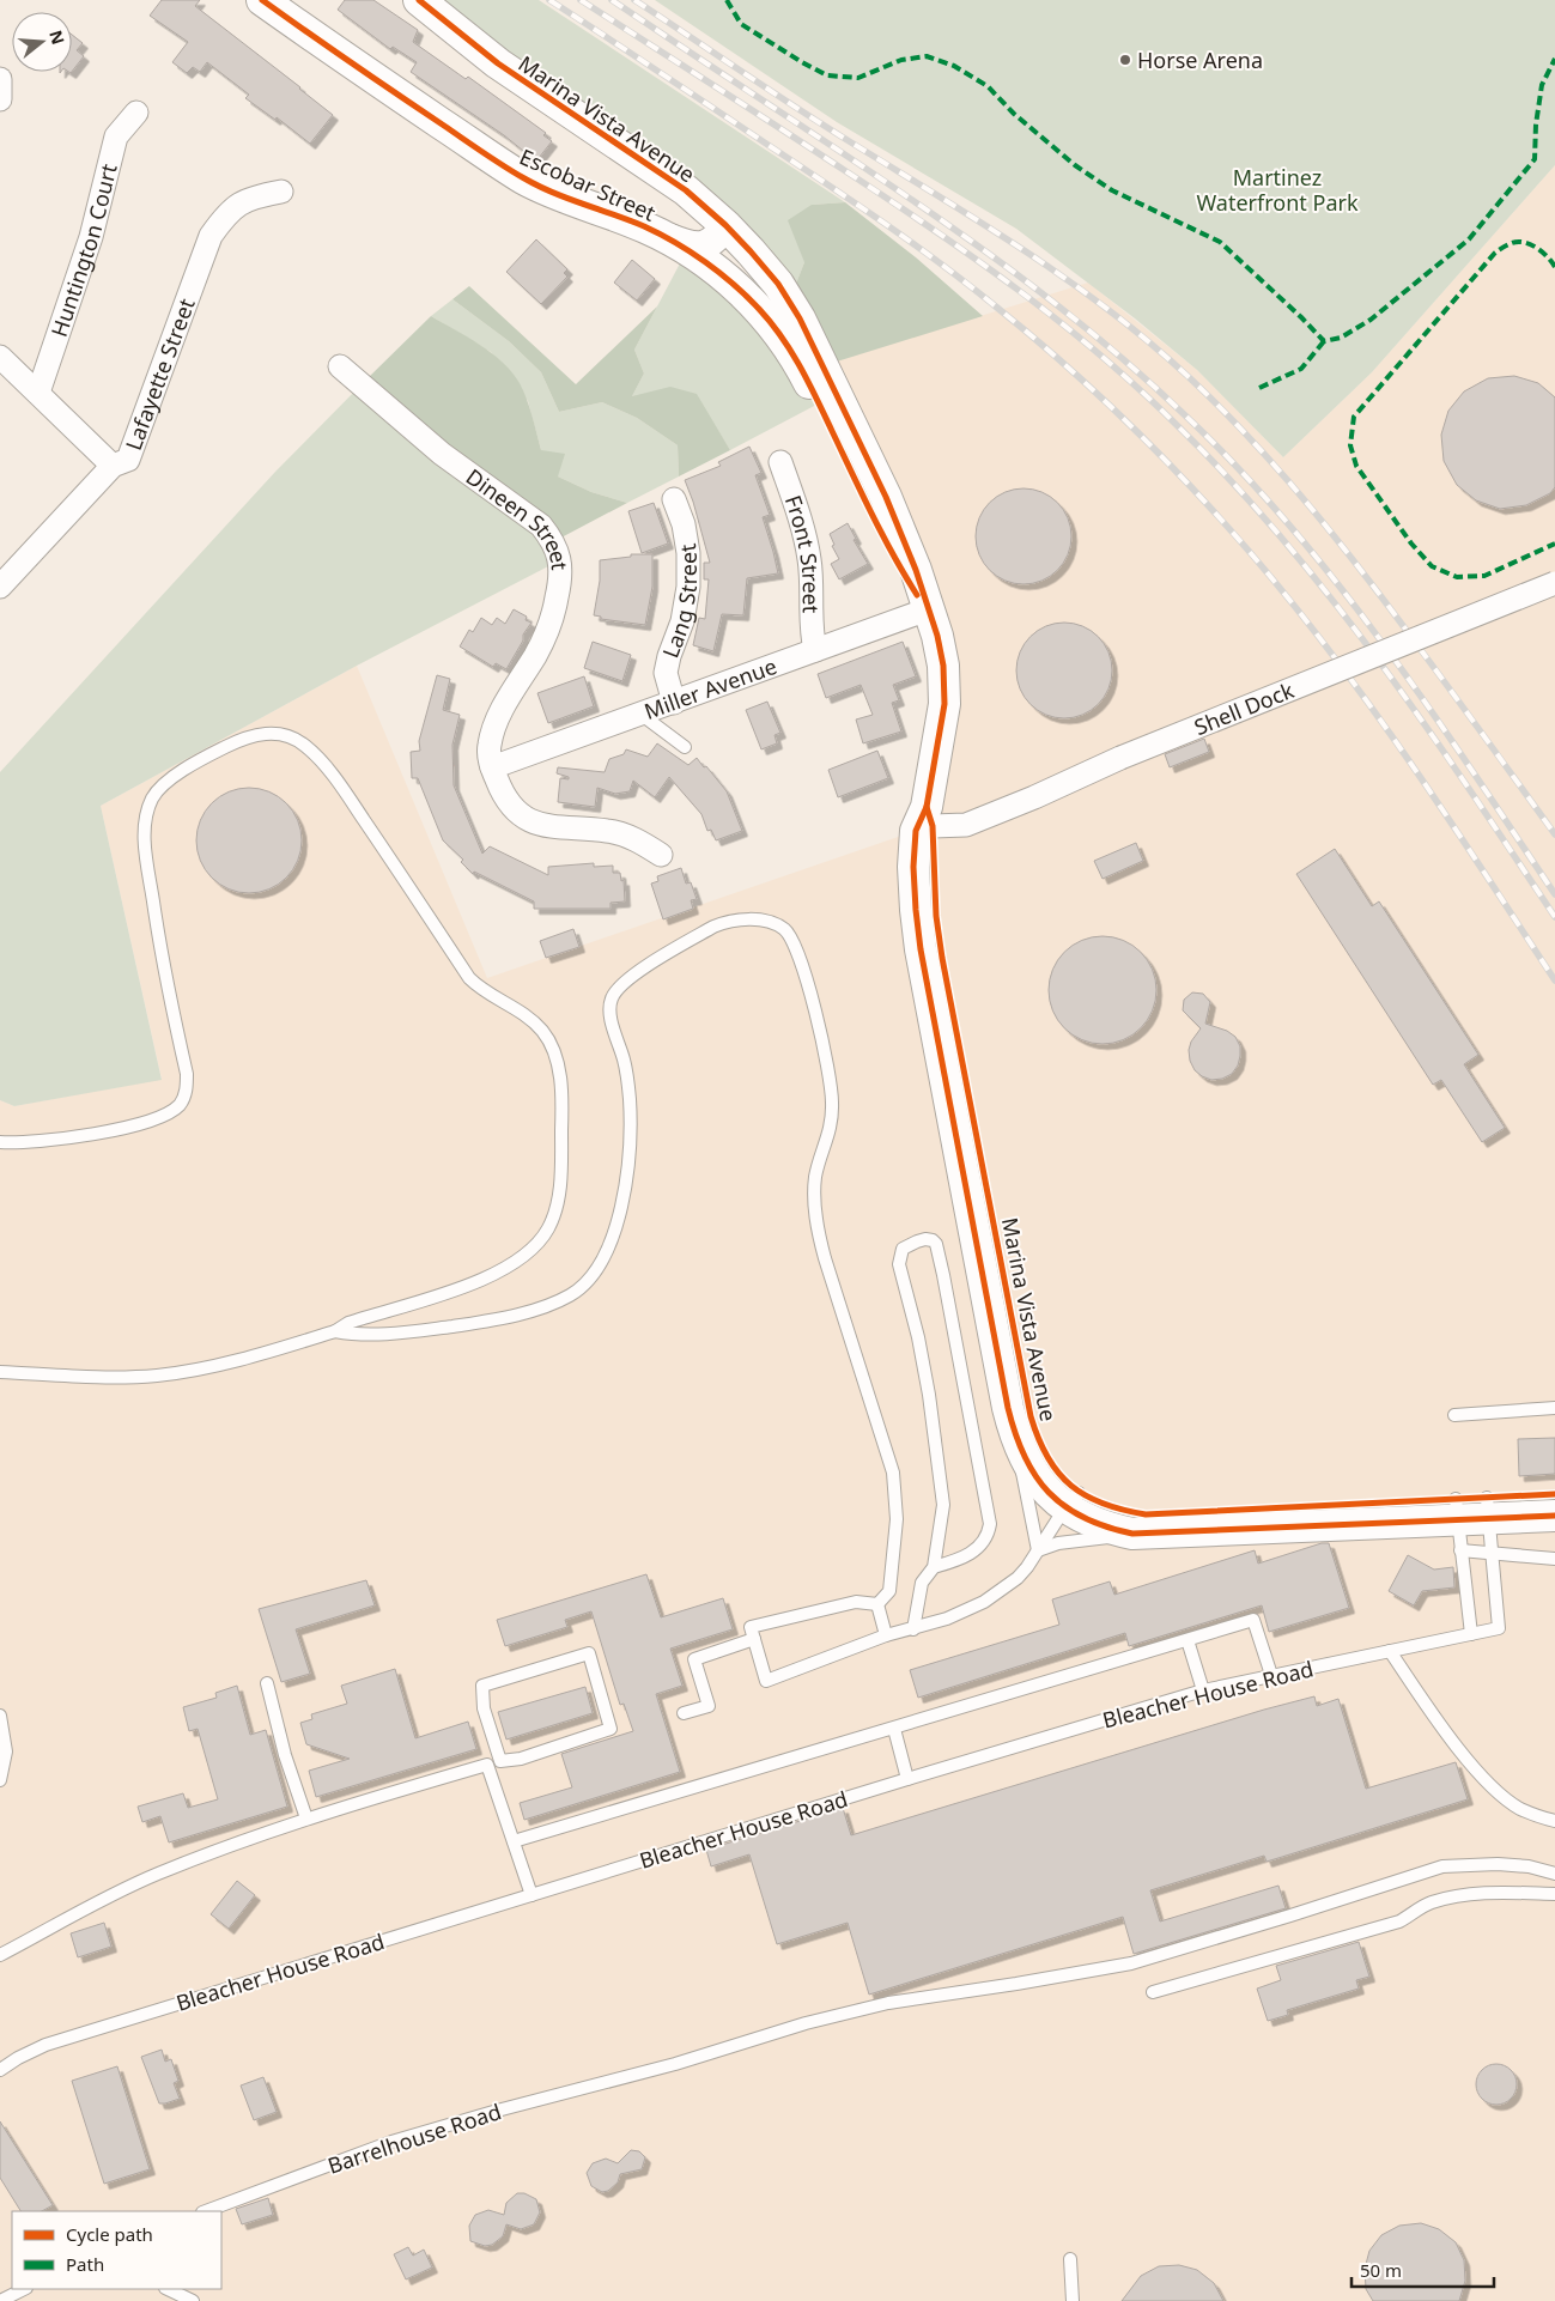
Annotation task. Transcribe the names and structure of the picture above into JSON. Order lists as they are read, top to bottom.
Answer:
{
  "streets": {
    "main road": ["Marina Vista Avenue", "Escobar Street"],
    "street": [
      "Huntington Court",
      "Lafayette Street",
      "Dineen Street",
      "Front Street",
      "Lang Street",
      "Miller Avenue",
      "Shell Dock"
    ],
    "lane": ["Bleacher House Road", "Barrelhouse Road"]
  },
  "crossings": [
    ["Marina Vista Avenue", "Escobar Street"],
    ["Marina Vista Avenue", "Miller Avenue"],
    ["Marina Vista Avenue", "Shell Dock"],
    ["Escobar Street", "Miller Avenue"],
    ["Dineen Street", "Miller Avenue"],
    ["Front Street", "Miller Avenue"],
    ["Lang Street", "Miller Avenue"]
  ],
  "parks": ["Martinez Waterfront Park"],
  "places": ["Horse Arena"],
  "legend": ["Cycle path", "Path"],
  "scale_bar": "50 m",
  "north": "right"
}
